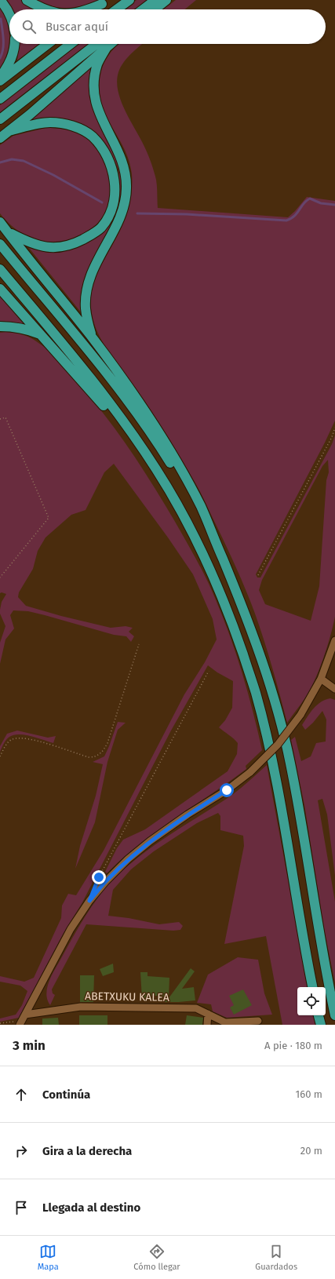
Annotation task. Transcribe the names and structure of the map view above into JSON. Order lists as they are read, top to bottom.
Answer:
{
  "streets": {
    "street": ["ABETXUKU KALEA"]
  },
  "page": {
    "search": "Buscar aquí",
    "heading": ["3 min", "A pie · 180 m"],
    "list": [
      ["Continúa", "160 m"],
      ["Gira a la derecha", "20 m"],
      "Llegada al destino"
    ],
    "nav": ["Mapa", "Cómo llegar", "Guardados"]
  }
}
